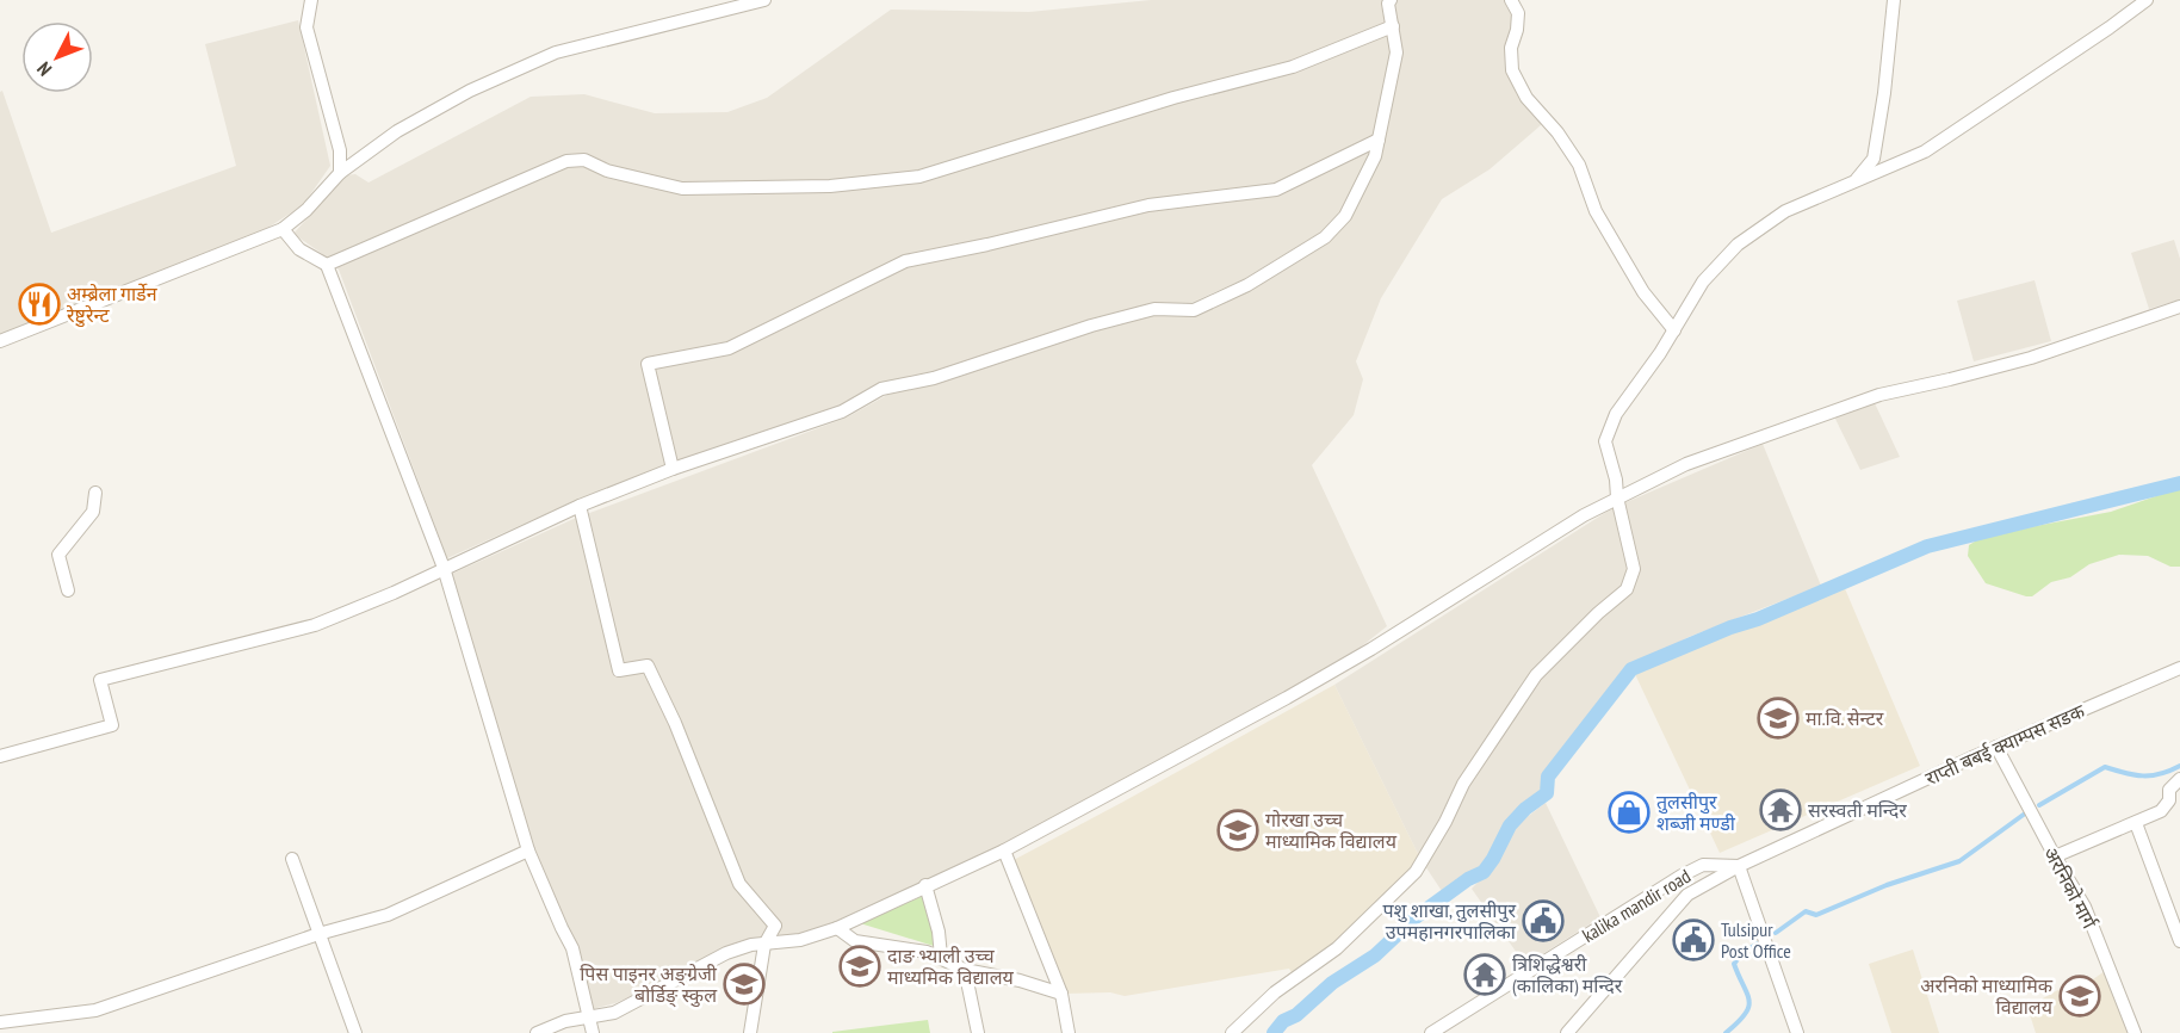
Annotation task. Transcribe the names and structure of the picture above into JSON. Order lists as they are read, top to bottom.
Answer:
{
  "streets": {
    "street": ["राप्ती बबई क्याम्पस सडक", "अरनिको मार्ग", "kalika mandir road"]
  },
  "crossings": [
    ["राप्ती बबई क्याम्पस सडक", "अरनिको मार्ग"],
    ["राप्ती बबई क्याम्पस सडक", "kalika mandir road"]
  ],
  "places": {
    "restaurant": ["अम्ब्रेला गार्डेन रेष्टुरेन्ट"],
    "school or university": [
      "मा.वि. सेन्टर",
      "गोरखा उच्च माध्यामिक विद्यालय",
      "दाङ भ्याली उच्च माध्यमिक विद्यालय",
      "पिस पाइनर अङ्‍ग्रेजी बोर्डिङ् स्कुल",
      "अरनिको माध्यामिक विद्यालय"
    ],
    "temple": ["सरस्वती मन्दिर", "त्रिशिद्धेश्वरी (कालिका) मन्दिर"],
    "shop": ["तुलसीपुर शब्जी मण्डी"],
    "public building": ["पशु शाखा, तुलसीपुर उपमहानगरपालिका", "Tulsipur Post Office"]
  },
  "north": "bottom left"
}
